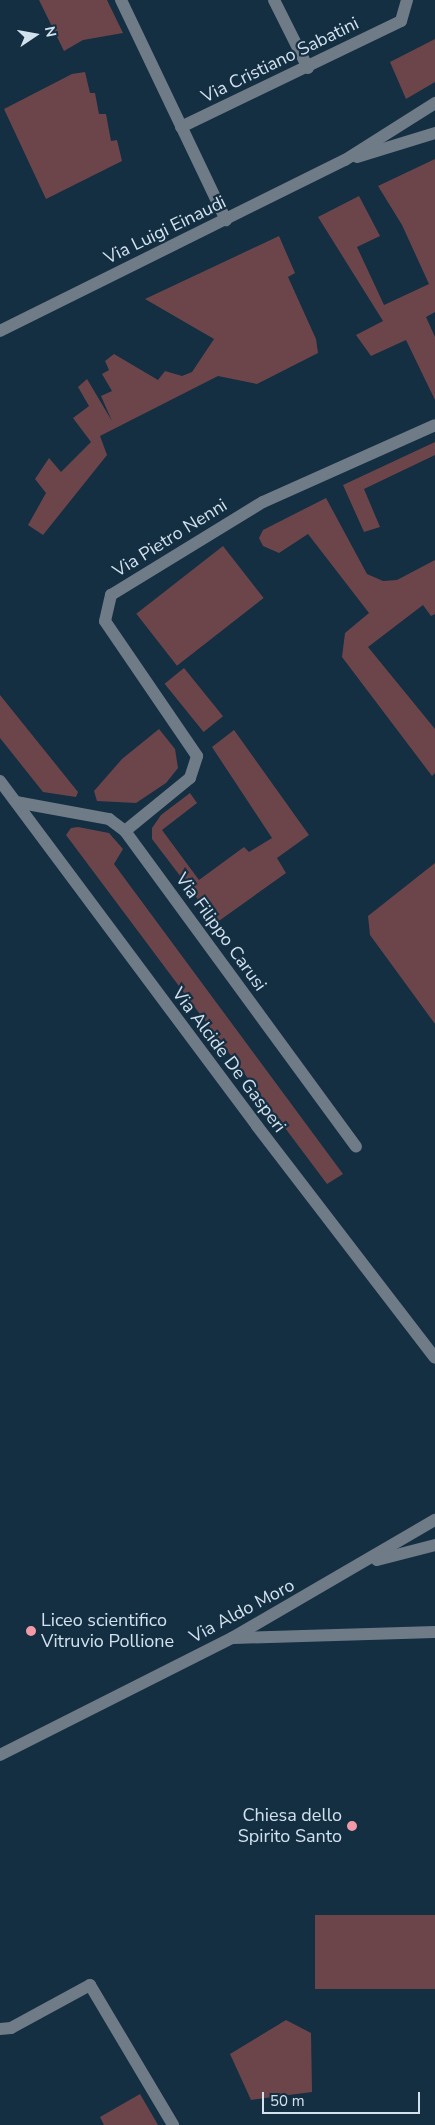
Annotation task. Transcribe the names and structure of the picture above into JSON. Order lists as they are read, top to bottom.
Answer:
{
  "streets": {
    "street": [
      "Via Cristiano Sabatini",
      "Via Luigi Einaudi",
      "Via Pietro Nenni",
      "Via Filippo Carusi",
      "Via Alcide De Gasperi",
      "Via Aldo Moro"
    ]
  },
  "crossings": [
    ["Via Pietro Nenni", "Via Filippo Carusi"],
    ["Via Filippo Carusi", "Via Alcide De Gasperi"]
  ],
  "places": ["Liceo scientifico Vitruvio Pollione", "Chiesa dello Spirito Santo"],
  "scale_bar": "50 m",
  "north": "right"
}
